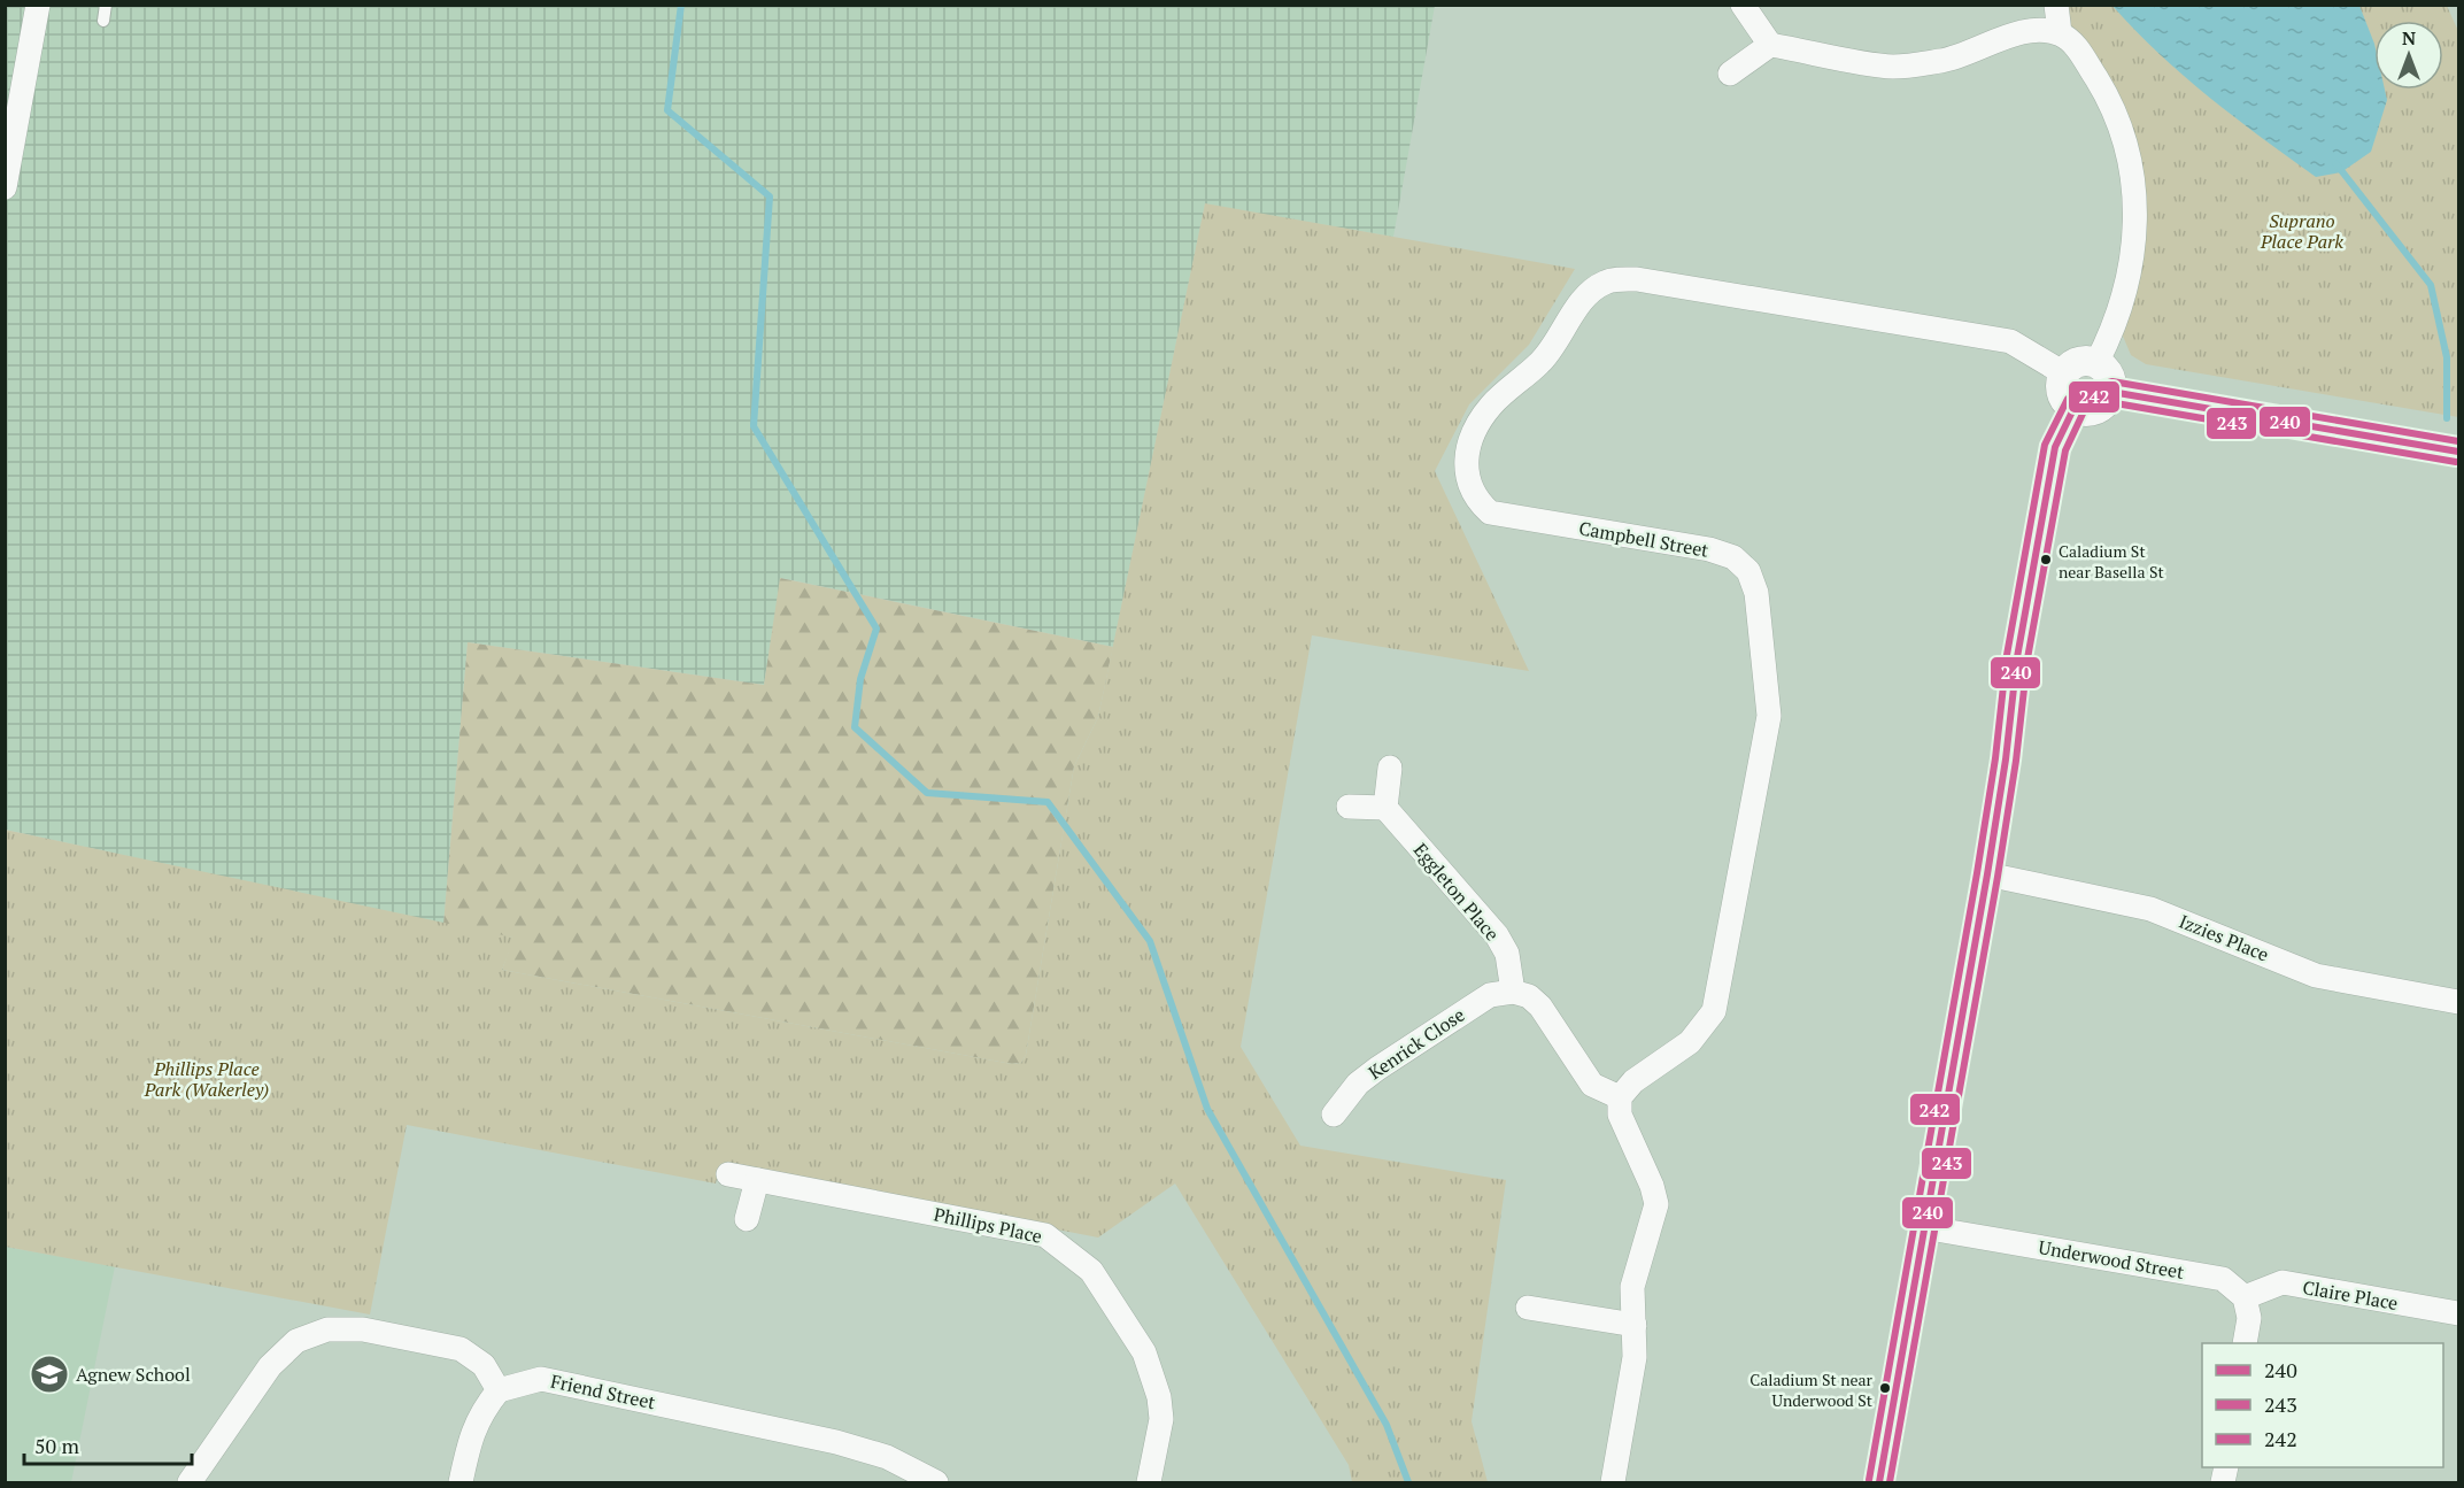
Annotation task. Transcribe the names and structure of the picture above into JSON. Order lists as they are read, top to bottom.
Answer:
{
  "streets": {
    "street": [
      "Campbell Street",
      "Eggleton Place",
      "Izzies Place",
      "Kenrick Close",
      "Phillips Place",
      "Underwood Street",
      "Claire Place",
      "Friend Street"
    ]
  },
  "crossings": [
    ["Eggleton Place", "Kenrick Close"],
    ["Underwood Street", "Claire Place"]
  ],
  "parks": ["Suprano Place Park", "Phillips Place Park (Wakerley)"],
  "places": {
    "other": ["Caladium St near Basella St", "Caladium St near Underwood St"],
    "school or university": ["Agnew School"]
  },
  "lines": ["transit line 242", "transit line 240", "transit line 243"],
  "legend": ["240", "243", "242"],
  "scale_bar": "50 m",
  "north": "top"
}
